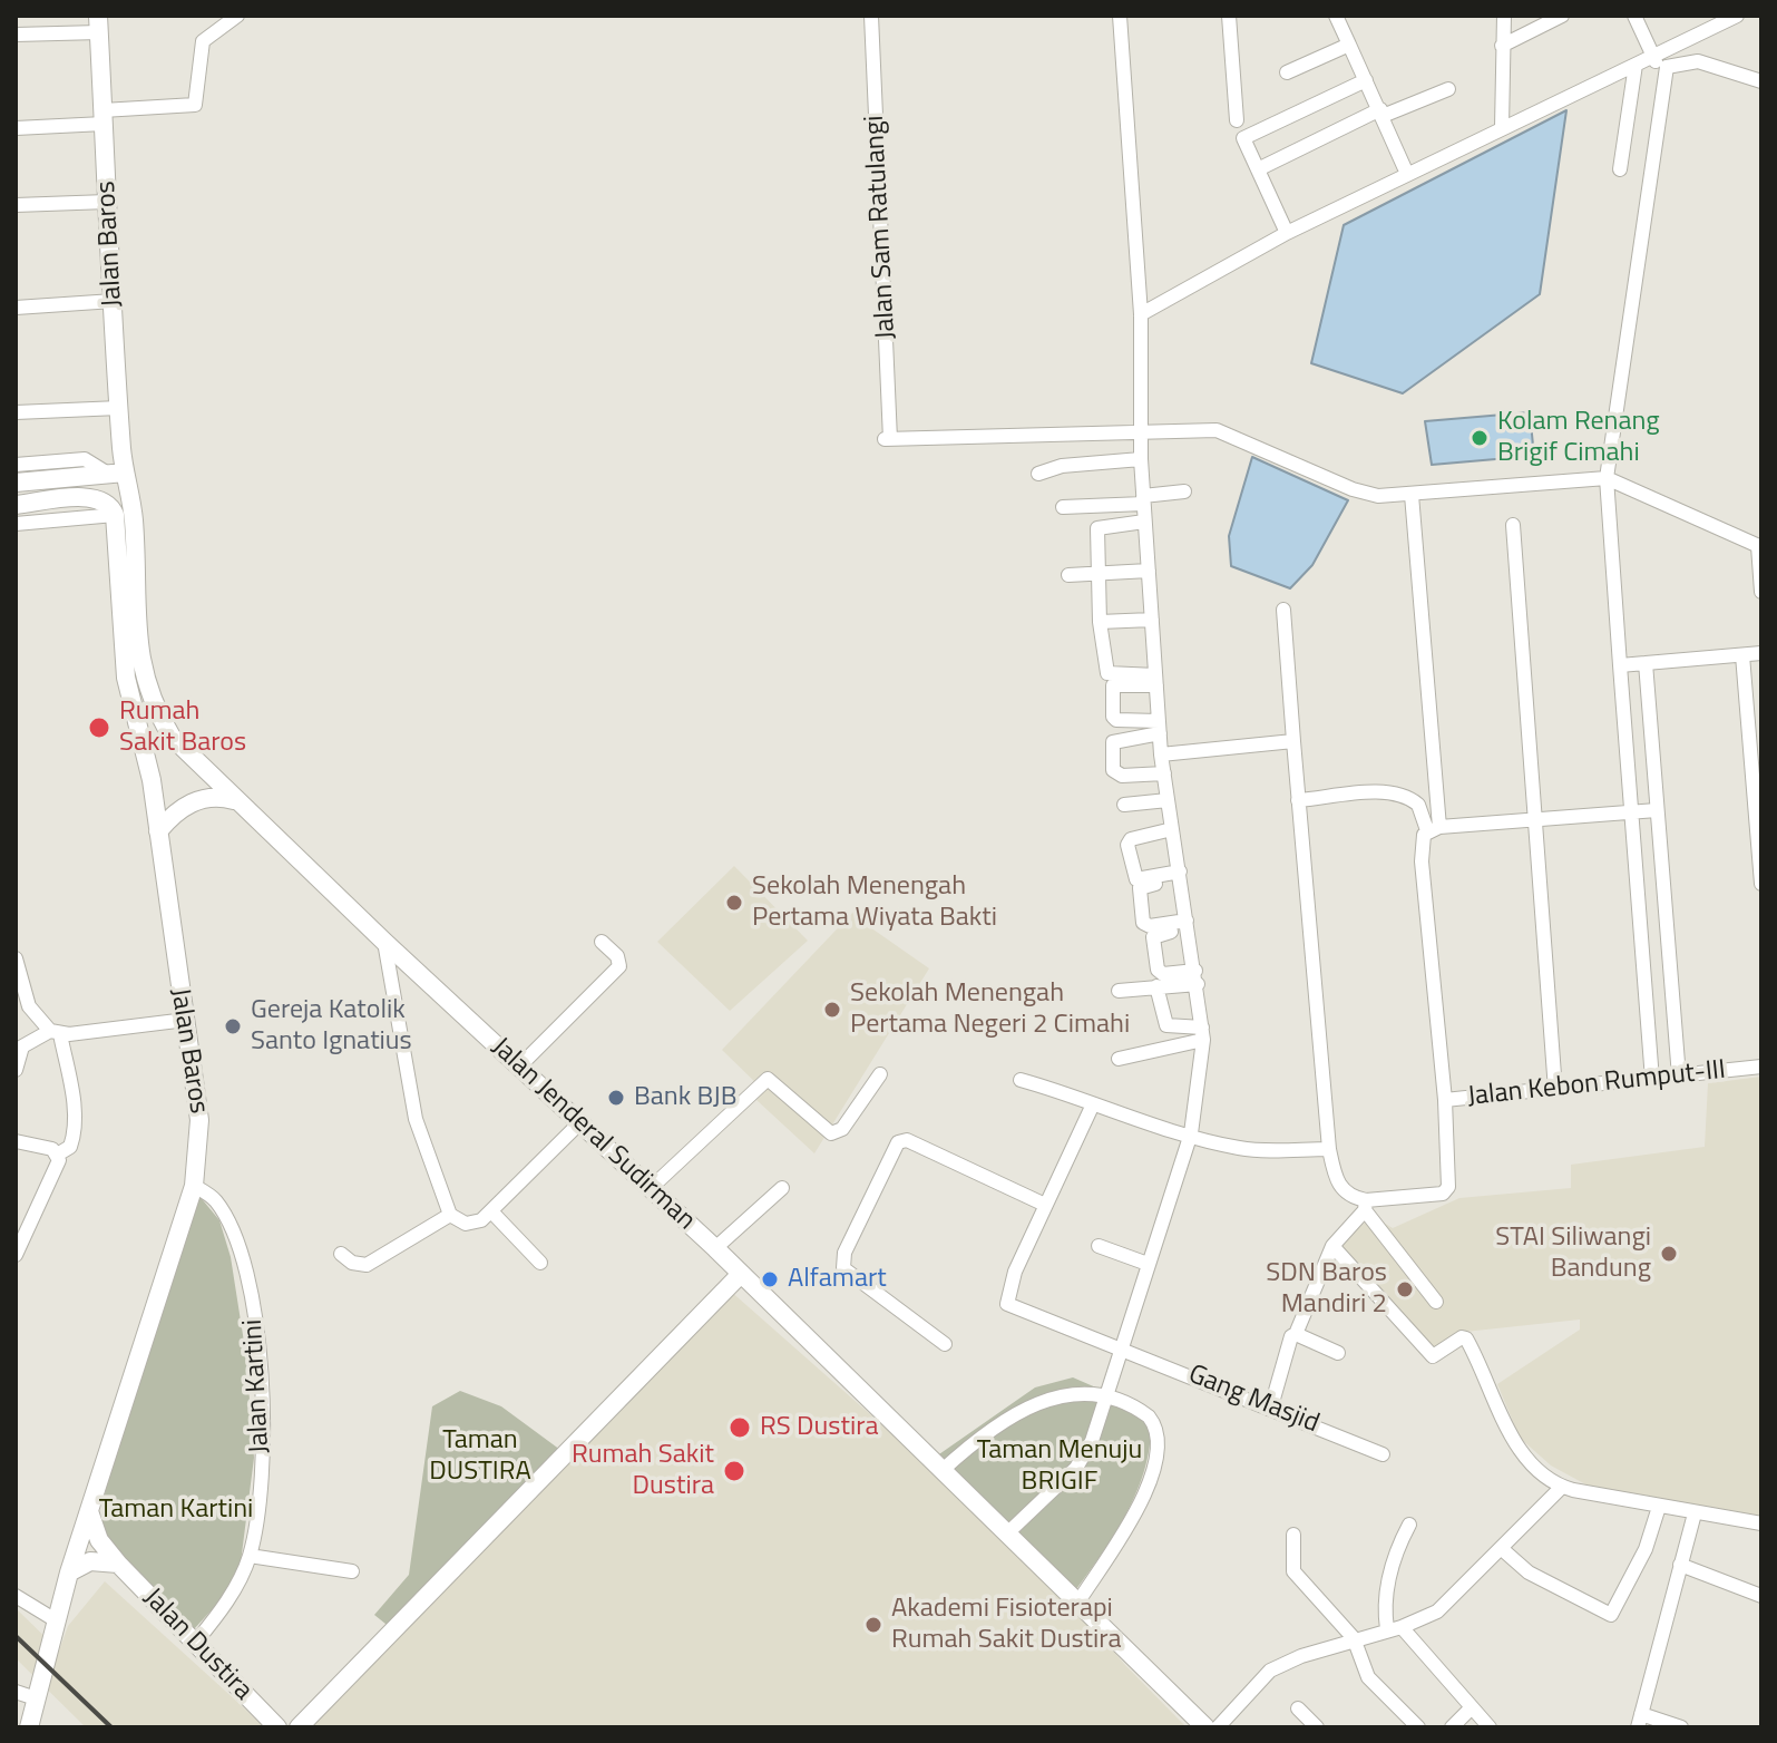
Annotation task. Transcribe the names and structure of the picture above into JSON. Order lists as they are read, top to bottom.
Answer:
{
  "streets": {
    "main road": ["Jalan Baros", "Jalan Jenderal Sudirman", "Jalan Dustira"],
    "street": [
      "Jalan Sam Ratulangi",
      "Jalan Kebon Rumput-III",
      "Jalan Kartini",
      "Gang Masjid"
    ]
  },
  "crossings": [
    ["Jalan Baros", "Jalan Jenderal Sudirman"],
    ["Jalan Baros", "Jalan Kartini"],
    ["Jalan Baros", "Jalan Dustira"],
    ["Jalan Kartini", "Jalan Dustira"]
  ],
  "parks": ["Taman DUSTIRA", "Taman Menuju BRIGIF", "Taman Kartini"],
  "places": [
    "Kolam Renang Brigif Cimahi",
    "Rumah Sakit Baros",
    "Sekolah Menengah Pertama Wiyata Bakti",
    "Sekolah Menengah Pertama Negeri 2 Cimahi",
    "Gereja Katolik Santo Ignatius",
    "Bank BJB",
    "STAI Siliwangi Bandung",
    "Alfamart",
    "SDN Baros Mandiri 2",
    "RS Dustira",
    "Rumah Sakit Dustira",
    "Akademi Fisioterapi Rumah Sakit Dustira"
  ]
}
